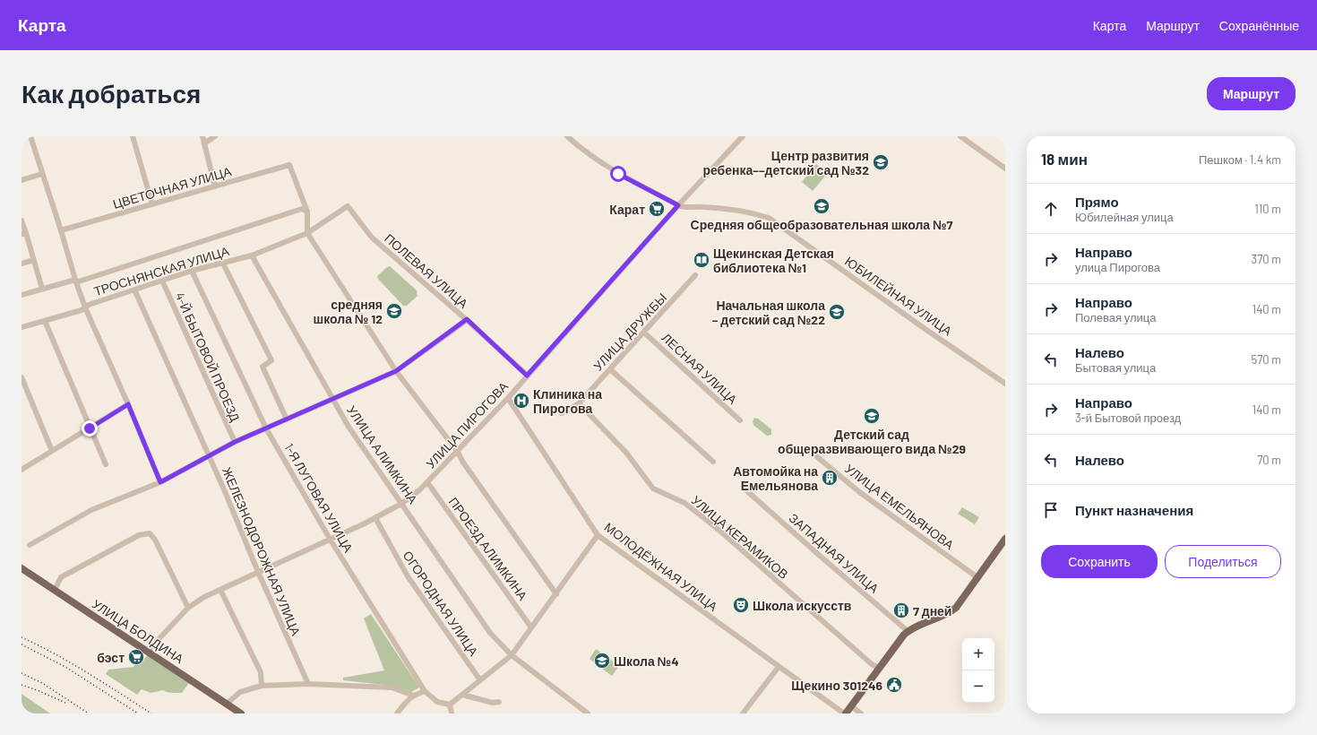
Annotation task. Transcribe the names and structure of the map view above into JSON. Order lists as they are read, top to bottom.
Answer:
{
  "streets": {
    "main road": ["УЛИЦА БОЛДИНА"],
    "street": [
      "ЦВЕТОЧНАЯ УЛИЦА",
      "ТРОСНЯНСКАЯ УЛИЦА",
      "ПОЛЕВАЯ УЛИЦА",
      "ЮБИЛЕЙНАЯ УЛИЦА",
      "УЛИЦА ДРУЖБЫ",
      "4-Й БЫТОВОЙ ПРОЕЗД",
      "ЛЕСНАЯ УЛИЦА",
      "УЛИЦА ПИРОГОВА",
      "УЛИЦА АЛИМКИНА",
      "1-Я ЛУГОВАЯ УЛИЦА",
      "УЛИЦА ЕМЕЛЬЯНОВА",
      "УЛИЦА КЕРАМИКОВ",
      "ПРОЕЗД АЛИМКИНА",
      "ЖЕЛЕЗНОДОРОЖНАЯ УЛИЦА",
      "ЗАПАДНАЯ УЛИЦА",
      "МОЛОДЁЖНАЯ УЛИЦА",
      "ОГОРОДНАЯ УЛИЦА"
    ]
  },
  "crossings": [
    ["ТРОСНЯНСКАЯ УЛИЦА", "ПОЛЕВАЯ УЛИЦА"],
    ["ТРОСНЯНСКАЯ УЛИЦА", "4-Й БЫТОВОЙ ПРОЕЗД"],
    ["ТРОСНЯНСКАЯ УЛИЦА", "УЛИЦА АЛИМКИНА"],
    ["ТРОСНЯНСКАЯ УЛИЦА", "1-Я ЛУГОВАЯ УЛИЦА"],
    ["ТРОСНЯНСКАЯ УЛИЦА", "ЖЕЛЕЗНОДОРОЖНАЯ УЛИЦА"],
    ["ПОЛЕВАЯ УЛИЦА", "УЛИЦА ПИРОГОВА"],
    ["ЮБИЛЕЙНАЯ УЛИЦА", "УЛИЦА ПИРОГОВА"],
    ["УЛИЦА ДРУЖБЫ", "ЛЕСНАЯ УЛИЦА"],
    ["УЛИЦА ДРУЖБЫ", "УЛИЦА КЕРАМИКОВ"],
    ["УЛИЦА ПИРОГОВА", "УЛИЦА АЛИМКИНА"],
    ["УЛИЦА ПИРОГОВА", "1-Я ЛУГОВАЯ УЛИЦА"],
    ["УЛИЦА ПИРОГОВА", "ПРОЕЗД АЛИМКИНА"],
    ["УЛИЦА ПИРОГОВА", "ЖЕЛЕЗНОДОРОЖНАЯ УЛИЦА"],
    ["УЛИЦА ПИРОГОВА", "МОЛОДЁЖНАЯ УЛИЦА"],
    ["УЛИЦА ПИРОГОВА", "ОГОРОДНАЯ УЛИЦА"],
    ["УЛИЦА ПИРОГОВА", "УЛИЦА БОЛДИНА"]
  ],
  "places": {
    "school or university": [
      "Центр развития ребенка––детский сад №32",
      "Средняя общеобразовательная школа №7",
      "средняя школа № 12",
      "Начальная школа – детский сад №22",
      "Детский сад общеразвивающего вида №29",
      "Школа №4"
    ],
    "supermarket": ["Карат", "бэст"],
    "library": ["Щекинская Детская библиотека №1"],
    "hospital": ["Клиника на Пирогова"],
    "building": ["Автомойка на Емельянова", "7 дней"],
    "theatre": ["Школа искусств"],
    "public building": ["Щекино 301246"]
  },
  "page": {
    "header": "Карта",
    "nav": ["Карта", "Маршрут", "Сохранённые"],
    "buttons": [
      "Маршрут",
      ["Сохранить", "Поделиться"]
    ],
    "title": "Как добраться",
    "heading": ["18 мин", "Пешком · 1.4 km"],
    "list": [
      ["Прямо", "Юбилейная улица", "110 m"],
      ["Направо", "улица Пирогова", "370 m"],
      ["Направо", "Полевая улица", "140 m"],
      ["Налево", "Бытовая улица", "570 m"],
      ["Направо", "3-й Бытовой проезд", "140 m"],
      ["Налево", "70 m"],
      "Пункт назначения"
    ],
    "map_buttons": ["+", "−"]
  }
}
